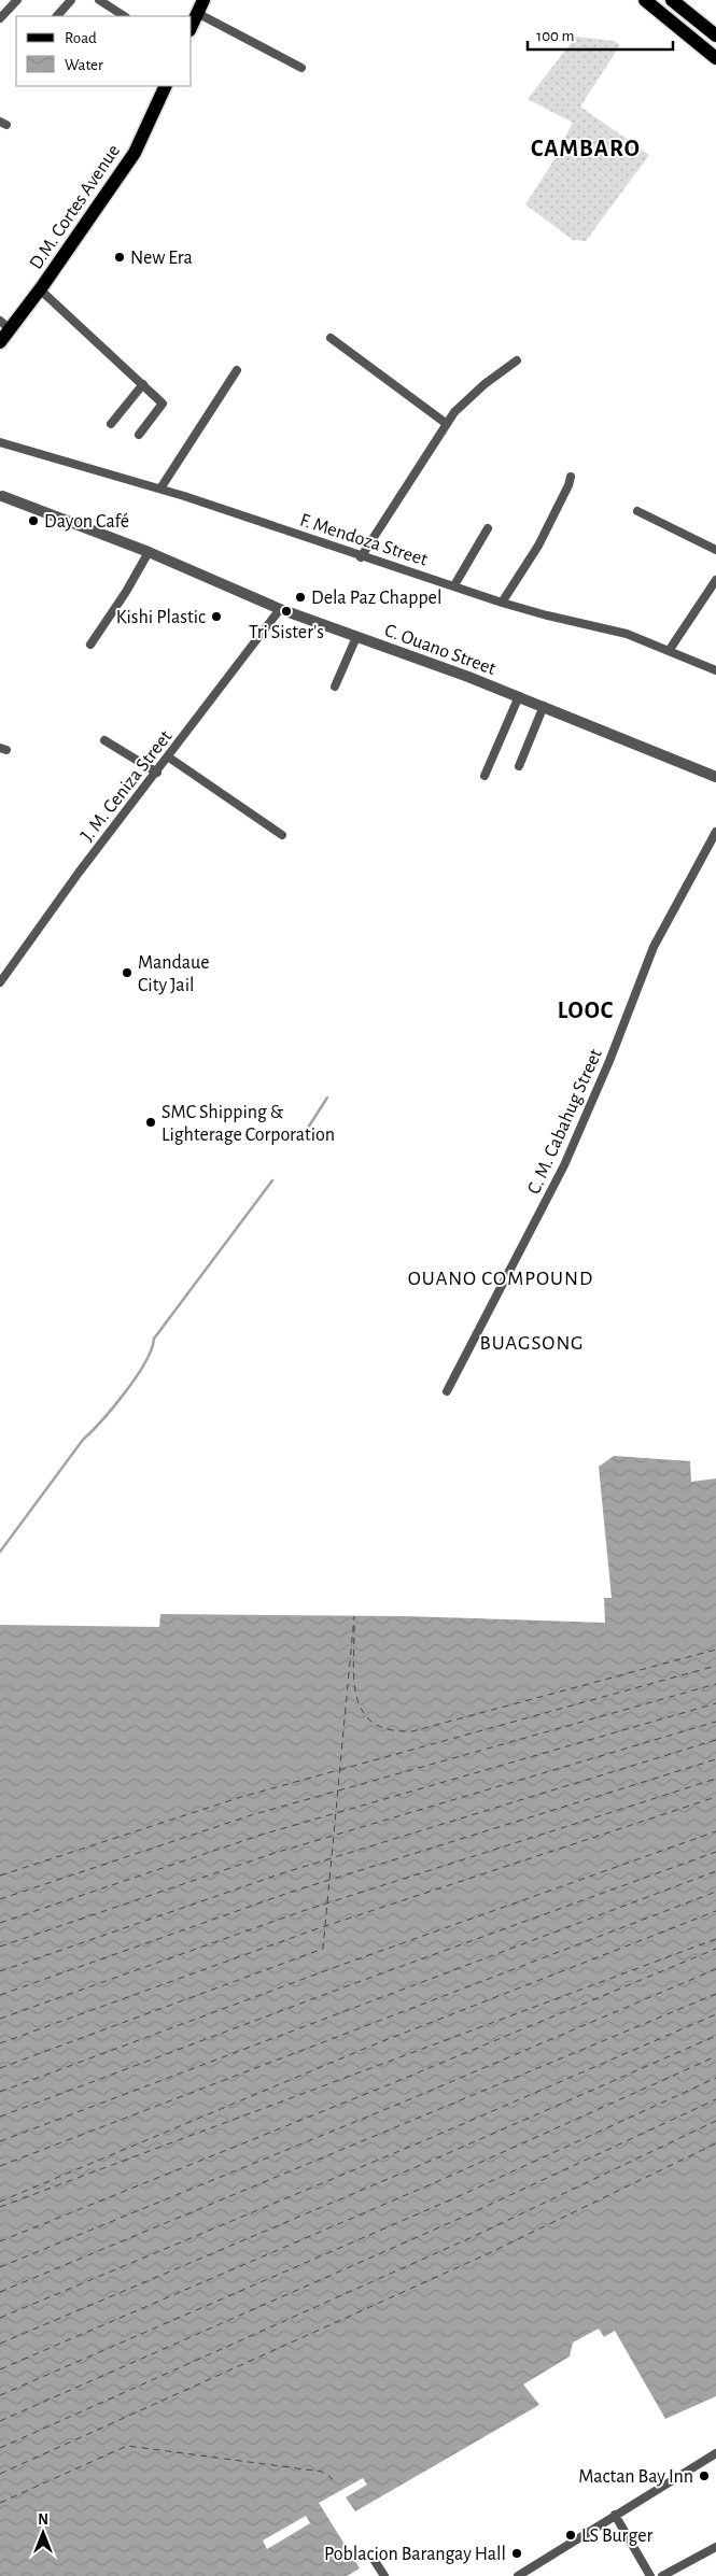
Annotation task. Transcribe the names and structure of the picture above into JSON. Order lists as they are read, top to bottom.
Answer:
{
  "streets": {
    "main road": ["D.M. Cortes Avenue"],
    "street": [
      "F. Mendoza Street",
      "C. Ouano Street",
      "J. M. Ceniza Street",
      "C. M. Cabahug Street"
    ]
  },
  "crossings": [
    ["C. Ouano Street", "J. M. Ceniza Street"]
  ],
  "districts": [
    "CAMBARO",
    "LOOC",
    "OUANO COMPOUND",
    "BUAGSONG"
  ],
  "places": [
    "New Era",
    "Dayon Café",
    "Dela Paz Chappel",
    "Tri Sister's",
    "Kishi Plastic",
    "Mandaue City Jail",
    "SMC Shipping & Lighterage Corporation",
    "Mactan Bay Inn",
    "LS Burger",
    "Poblacion Barangay Hall"
  ],
  "legend": ["Road", "Water"],
  "scale_bar": "100 m",
  "north": "top"
}
